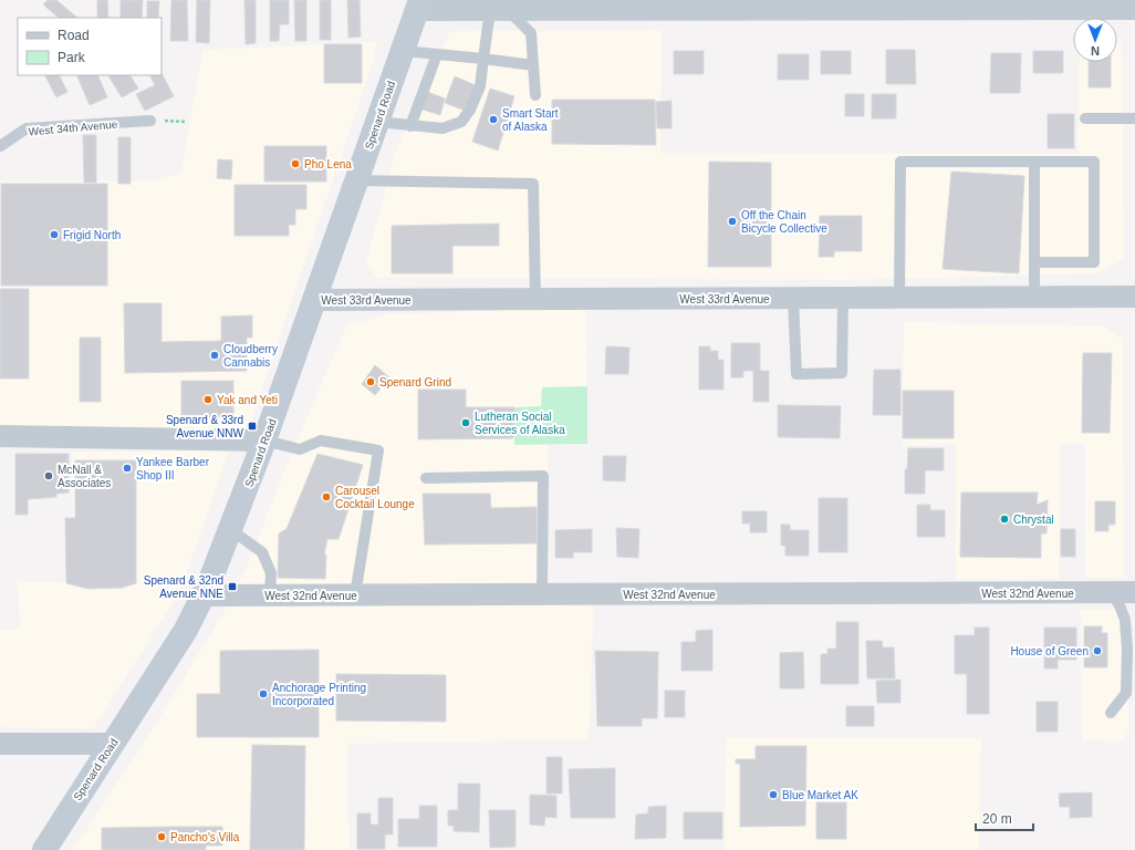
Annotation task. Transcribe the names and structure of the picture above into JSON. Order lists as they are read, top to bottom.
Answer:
{
  "streets": {
    "main road": ["Spenard Road"],
    "street": ["West 33rd Avenue", "West 32nd Avenue"],
    "lane": ["West 34th Avenue"]
  },
  "crossings": [
    ["Spenard Road", "West 33rd Avenue"],
    ["Spenard Road", "West 32nd Avenue"]
  ],
  "places": {
    "other": [
      "Smart Start of Alaska",
      "Pho Lena",
      "Off the Chain Bicycle Collective",
      "Frigid North",
      "Cloudberry Cannabis",
      "Spenard Grind",
      "Yak and Yeti",
      "Lutheran Social Services of Alaska",
      "Yankee Barber Shop III",
      "McNall & Associates",
      "Carousel Cocktail Lounge",
      "Chrystal",
      "House of Green",
      "Anchorage Printing Incorporated",
      "Blue Market AK",
      "Pancho's Villa"
    ],
    "transit": ["Spenard & 33rd Avenue NNW", "Spenard & 32nd Avenue NNE"]
  },
  "legend": ["Road", "Park"],
  "scale_bar": "20 m",
  "north": "bottom"
}
